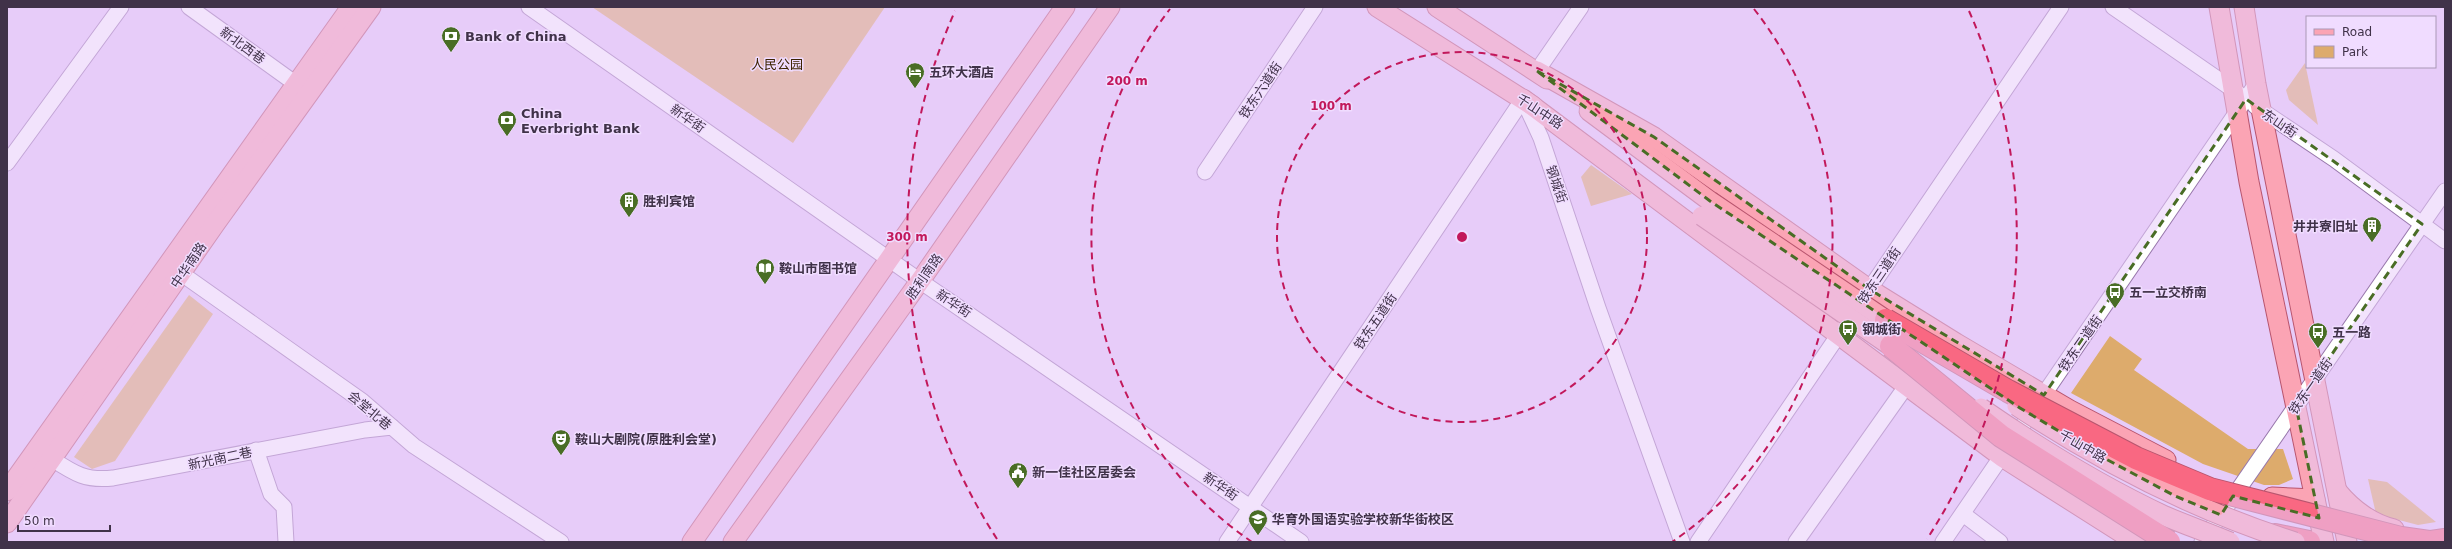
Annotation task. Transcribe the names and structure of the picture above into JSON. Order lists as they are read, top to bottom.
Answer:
{
  "streets": {
    "main road": ["千山中路", "中华南路", "胜利南路"],
    "street": [
      "新北西巷",
      "铁东六道街",
      "新华街",
      "东山街",
      "钢城街",
      "铁东三道街",
      "铁东五道街",
      "铁东二道街",
      "铁东一道街",
      "会堂北巷",
      "新光南二巷"
    ]
  },
  "crossings": [
    ["千山中路", "钢城街"],
    ["千山中路", "铁东五道街"],
    ["新华街", "胜利南路"],
    ["新华街", "铁东五道街"],
    ["东山街", "铁东一道街"],
    ["钢城街", "铁东五道街"],
    ["中华南路", "会堂北巷"],
    ["中华南路", "新光南二巷"],
    ["会堂北巷", "新光南二巷"]
  ],
  "parks": ["人民公园"],
  "places": {
    "bank": ["Bank of China", "China Everbright Bank"],
    "hotel": ["五环大酒店"],
    "building": ["胜利宾馆", "井井寮旧址"],
    "library": ["鞍山市图书馆"],
    "bus stop": ["五一立交桥南", "钢城街", "五一路"],
    "theatre": ["鞍山大剧院(原胜利会堂)"],
    "public building": ["新一佳社区居委会"],
    "school or university": ["华育外国语实验学校新华街校区"]
  },
  "legend": ["Road", "Park"],
  "scale_bar": "50 m",
  "rings": ["200 m", "100 m", "300 m"]
}
